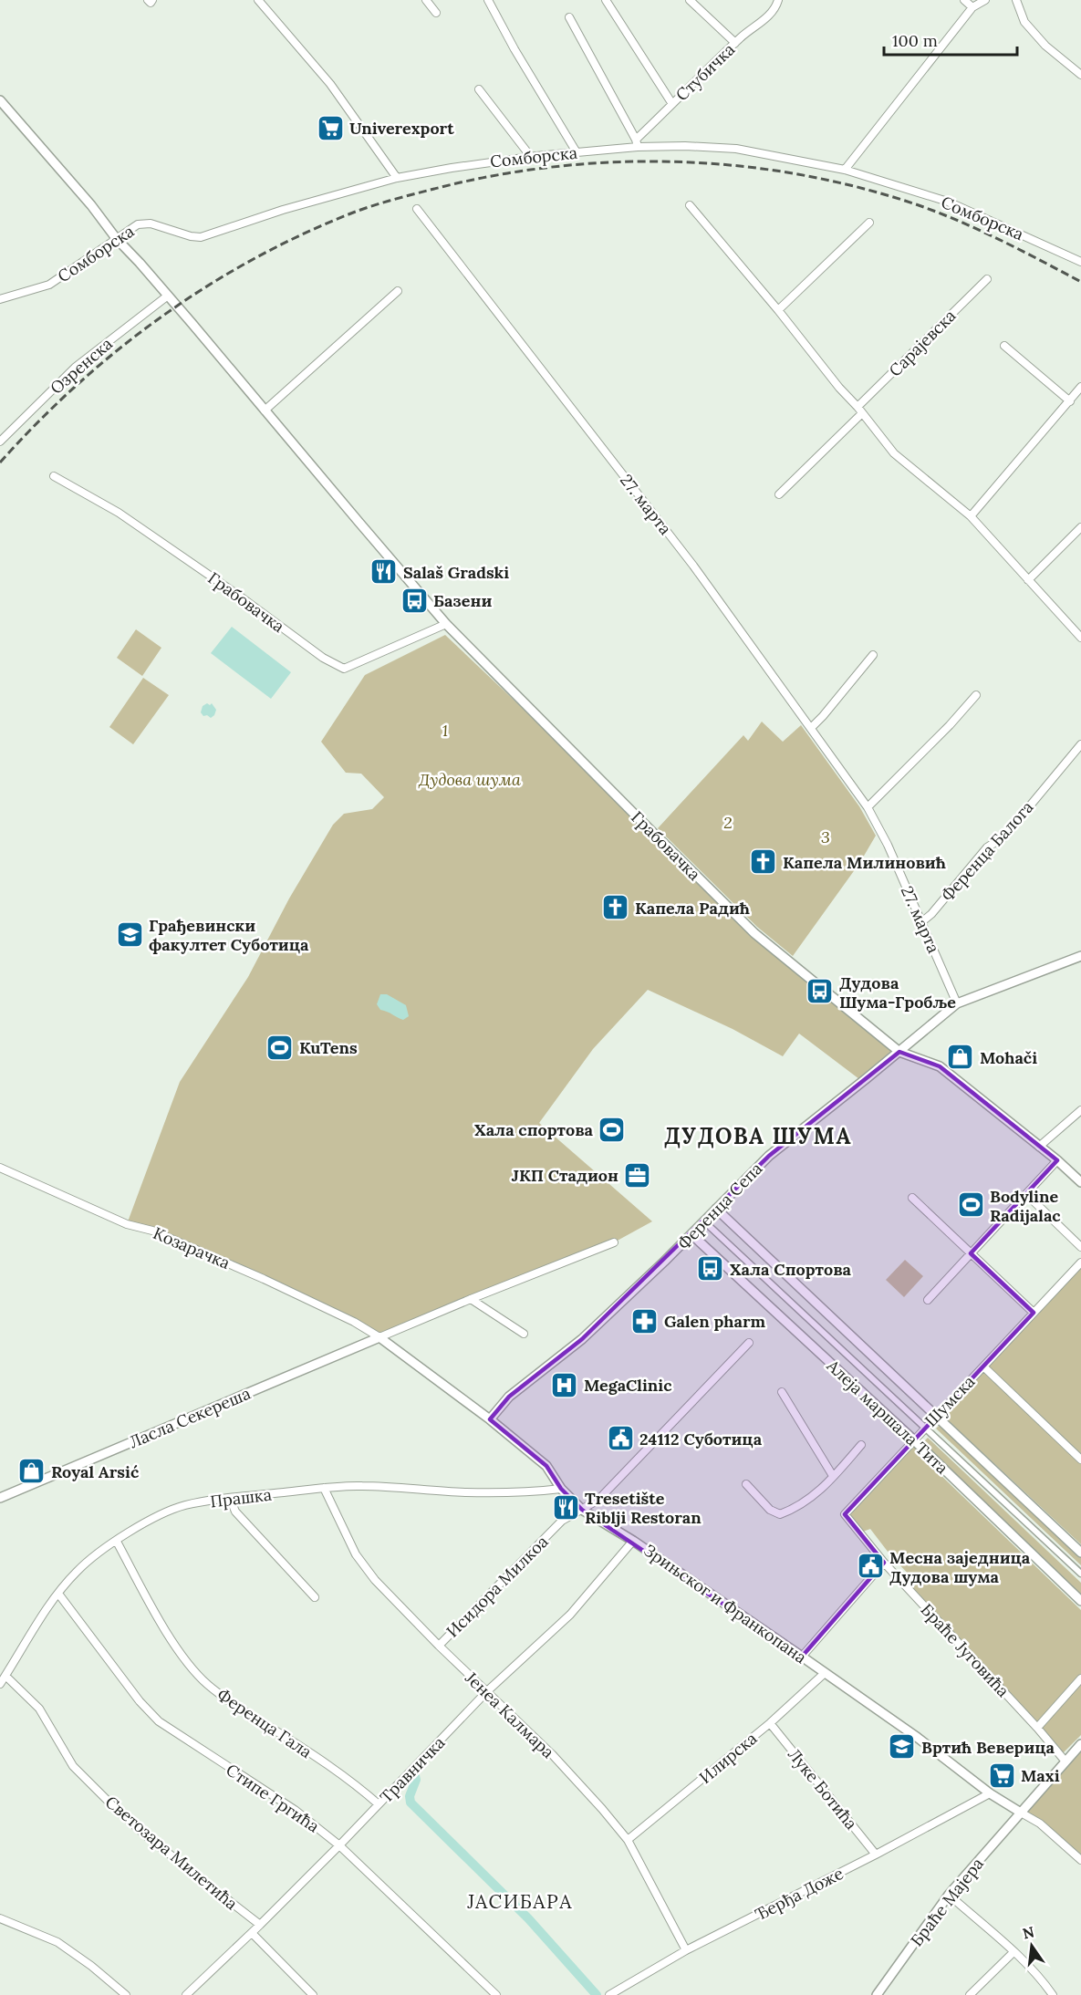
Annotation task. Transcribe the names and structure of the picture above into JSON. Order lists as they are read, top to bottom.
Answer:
{
  "streets": {
    "street": [
      "Стубичка",
      "Сомборска",
      "Сарајевска",
      "Озренска",
      "27. марта",
      "Грабовачка",
      "Ференца Балога",
      "Ференца Сепа",
      "Козарачка",
      "Шумска",
      "Алеја маршала Тита",
      "Ласла Секереша",
      "Прашка",
      "Исидора Милкоа",
      "Зрињског и Франкопана",
      "Браће Југовића",
      "Јенеа Калмара",
      "Ференца Гала",
      "Илирска",
      "Травничка",
      "Луке Ботића",
      "Стипе Гргића",
      "Светозара Милетића",
      "Ђерђа Доже",
      "Браће Мајера"
    ]
  },
  "crossings": [
    ["Стубичка", "Сомборска"],
    ["Сомборска", "Грабовачка"],
    ["Озренска", "Грабовачка"],
    ["27. марта", "Ференца Балога"],
    ["27. марта", "Ференца Сепа"],
    ["Грабовачка", "Ференца Сепа"],
    ["Ференца Сепа", "Алеја маршала Тита"],
    ["Ференца Сепа", "Зрињског и Франкопана"],
    ["Козарачка", "Ласла Секереша"],
    ["Козарачка", "Зрињског и Франкопана"],
    ["Шумска", "Алеја маршала Тита"],
    ["Шумска", "Браће Југовића"],
    ["Ласла Секереша", "Зрињског и Франкопана"],
    ["Прашка", "Зрињског и Франкопана"],
    ["Прашка", "Јенеа Калмара"],
    ["Прашка", "Ференца Гала"],
    ["Прашка", "Стипе Гргића"],
    ["Прашка", "Светозара Милетића"],
    ["Исидора Милкоа", "Зрињског и Франкопана"],
    ["Исидора Милкоа", "Јенеа Калмара"],
    ["Зрињског и Франкопана", "Илирска"],
    ["Зрињског и Франкопана", "Травничка"],
    ["Зрињског и Франкопана", "Ђерђа Доже"],
    ["Зрињског и Франкопана", "Браће Мајера"],
    ["Браће Југовића", "Браће Мајера"],
    ["Јенеа Калмара", "Илирска"],
    ["Јенеа Калмара", "Травничка"],
    ["Јенеа Калмара", "Ђерђа Доже"],
    ["Ференца Гала", "Травничка"],
    ["Илирска", "Луке Ботића"],
    ["Травничка", "Стипе Гргића"],
    ["Травничка", "Светозара Милетића"],
    ["Луке Ботића", "Ђерђа Доже"]
  ],
  "districts": ["ДУДОВА ШУМА", "ЈАСИБАРА"],
  "parks": [
    "1",
    "Дудова шума",
    "2",
    "3"
  ],
  "places": {
    "supermarket": ["Univerexport", "Maxi"],
    "restaurant": ["Salaš Gradski", "Tresetište Riblji Restoran"],
    "bus stop": ["Базени", "Дудова Шума-Гробље", "Хала Спортова"],
    "church": ["Капела Милиновић", "Капела Радић"],
    "school or university": ["Грађевински факултет Суботица", "Вртић Веверица"],
    "sports": ["KuTens", "Хала спортова", "Bodyline Radijalac"],
    "shop": ["Mohači", "Royal Arsić"],
    "office": ["ЈКП Стадион"],
    "pharmacy": ["Galen pharm"],
    "hospital": ["MegaClinic"],
    "public building": ["24112 Суботица", "Месна заједница Дудова шума"]
  },
  "scale_bar": "100 m",
  "north": "top"
}
